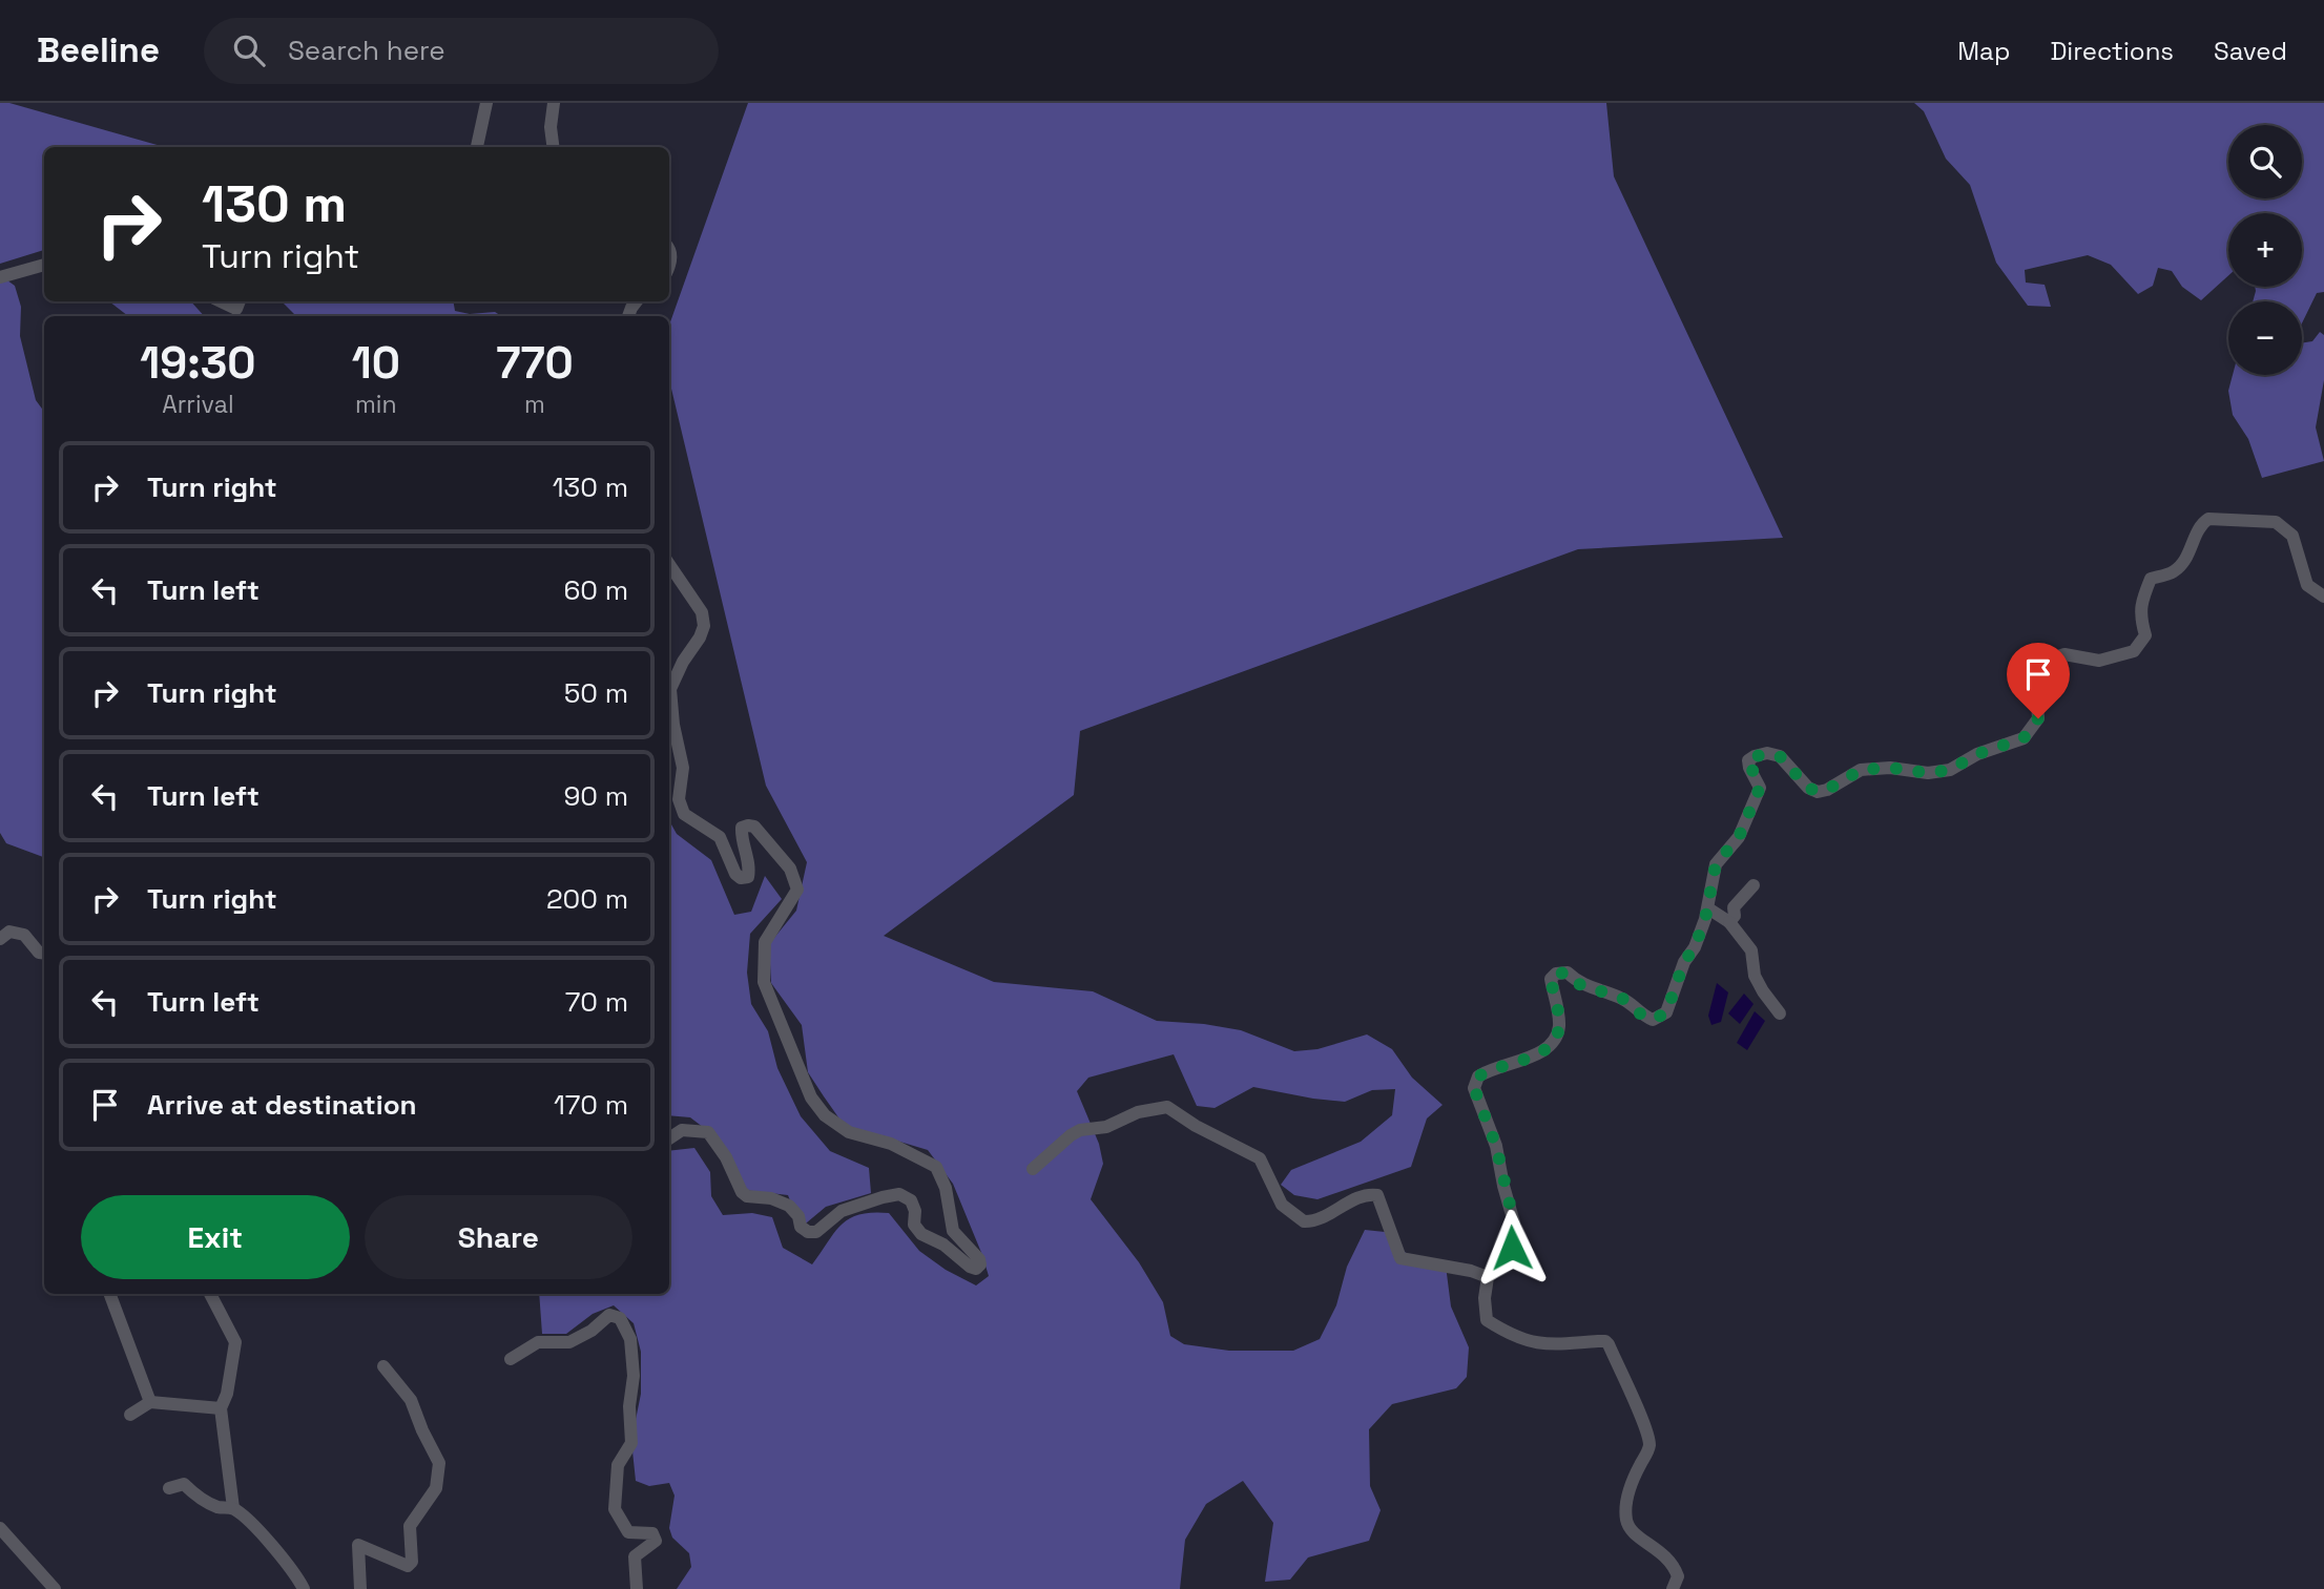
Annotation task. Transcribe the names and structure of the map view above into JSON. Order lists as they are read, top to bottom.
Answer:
{
  "page": {
    "header": "Beeline",
    "search": "Search here",
    "nav": ["Map", "Directions", "Saved"],
    "map_buttons": ["+", "−"],
    "turn": ["130 m", "Turn right"],
    "eta": [
      "19:30",
      "Arrival",
      "10",
      "min",
      "770",
      "m"
    ],
    "list": [
      {
        "name": "Turn right",
        "value": "130 m"
      },
      {
        "name": "Turn left",
        "value": "60 m"
      },
      {
        "name": "Turn right",
        "value": "50 m"
      },
      {
        "name": "Turn left",
        "value": "90 m"
      },
      {
        "name": "Turn right",
        "value": "200 m"
      },
      {
        "name": "Turn left",
        "value": "70 m"
      },
      {
        "name": "Arrive at destination",
        "value": "170 m"
      }
    ],
    "buttons": ["Exit", "Share"]
  }
}
